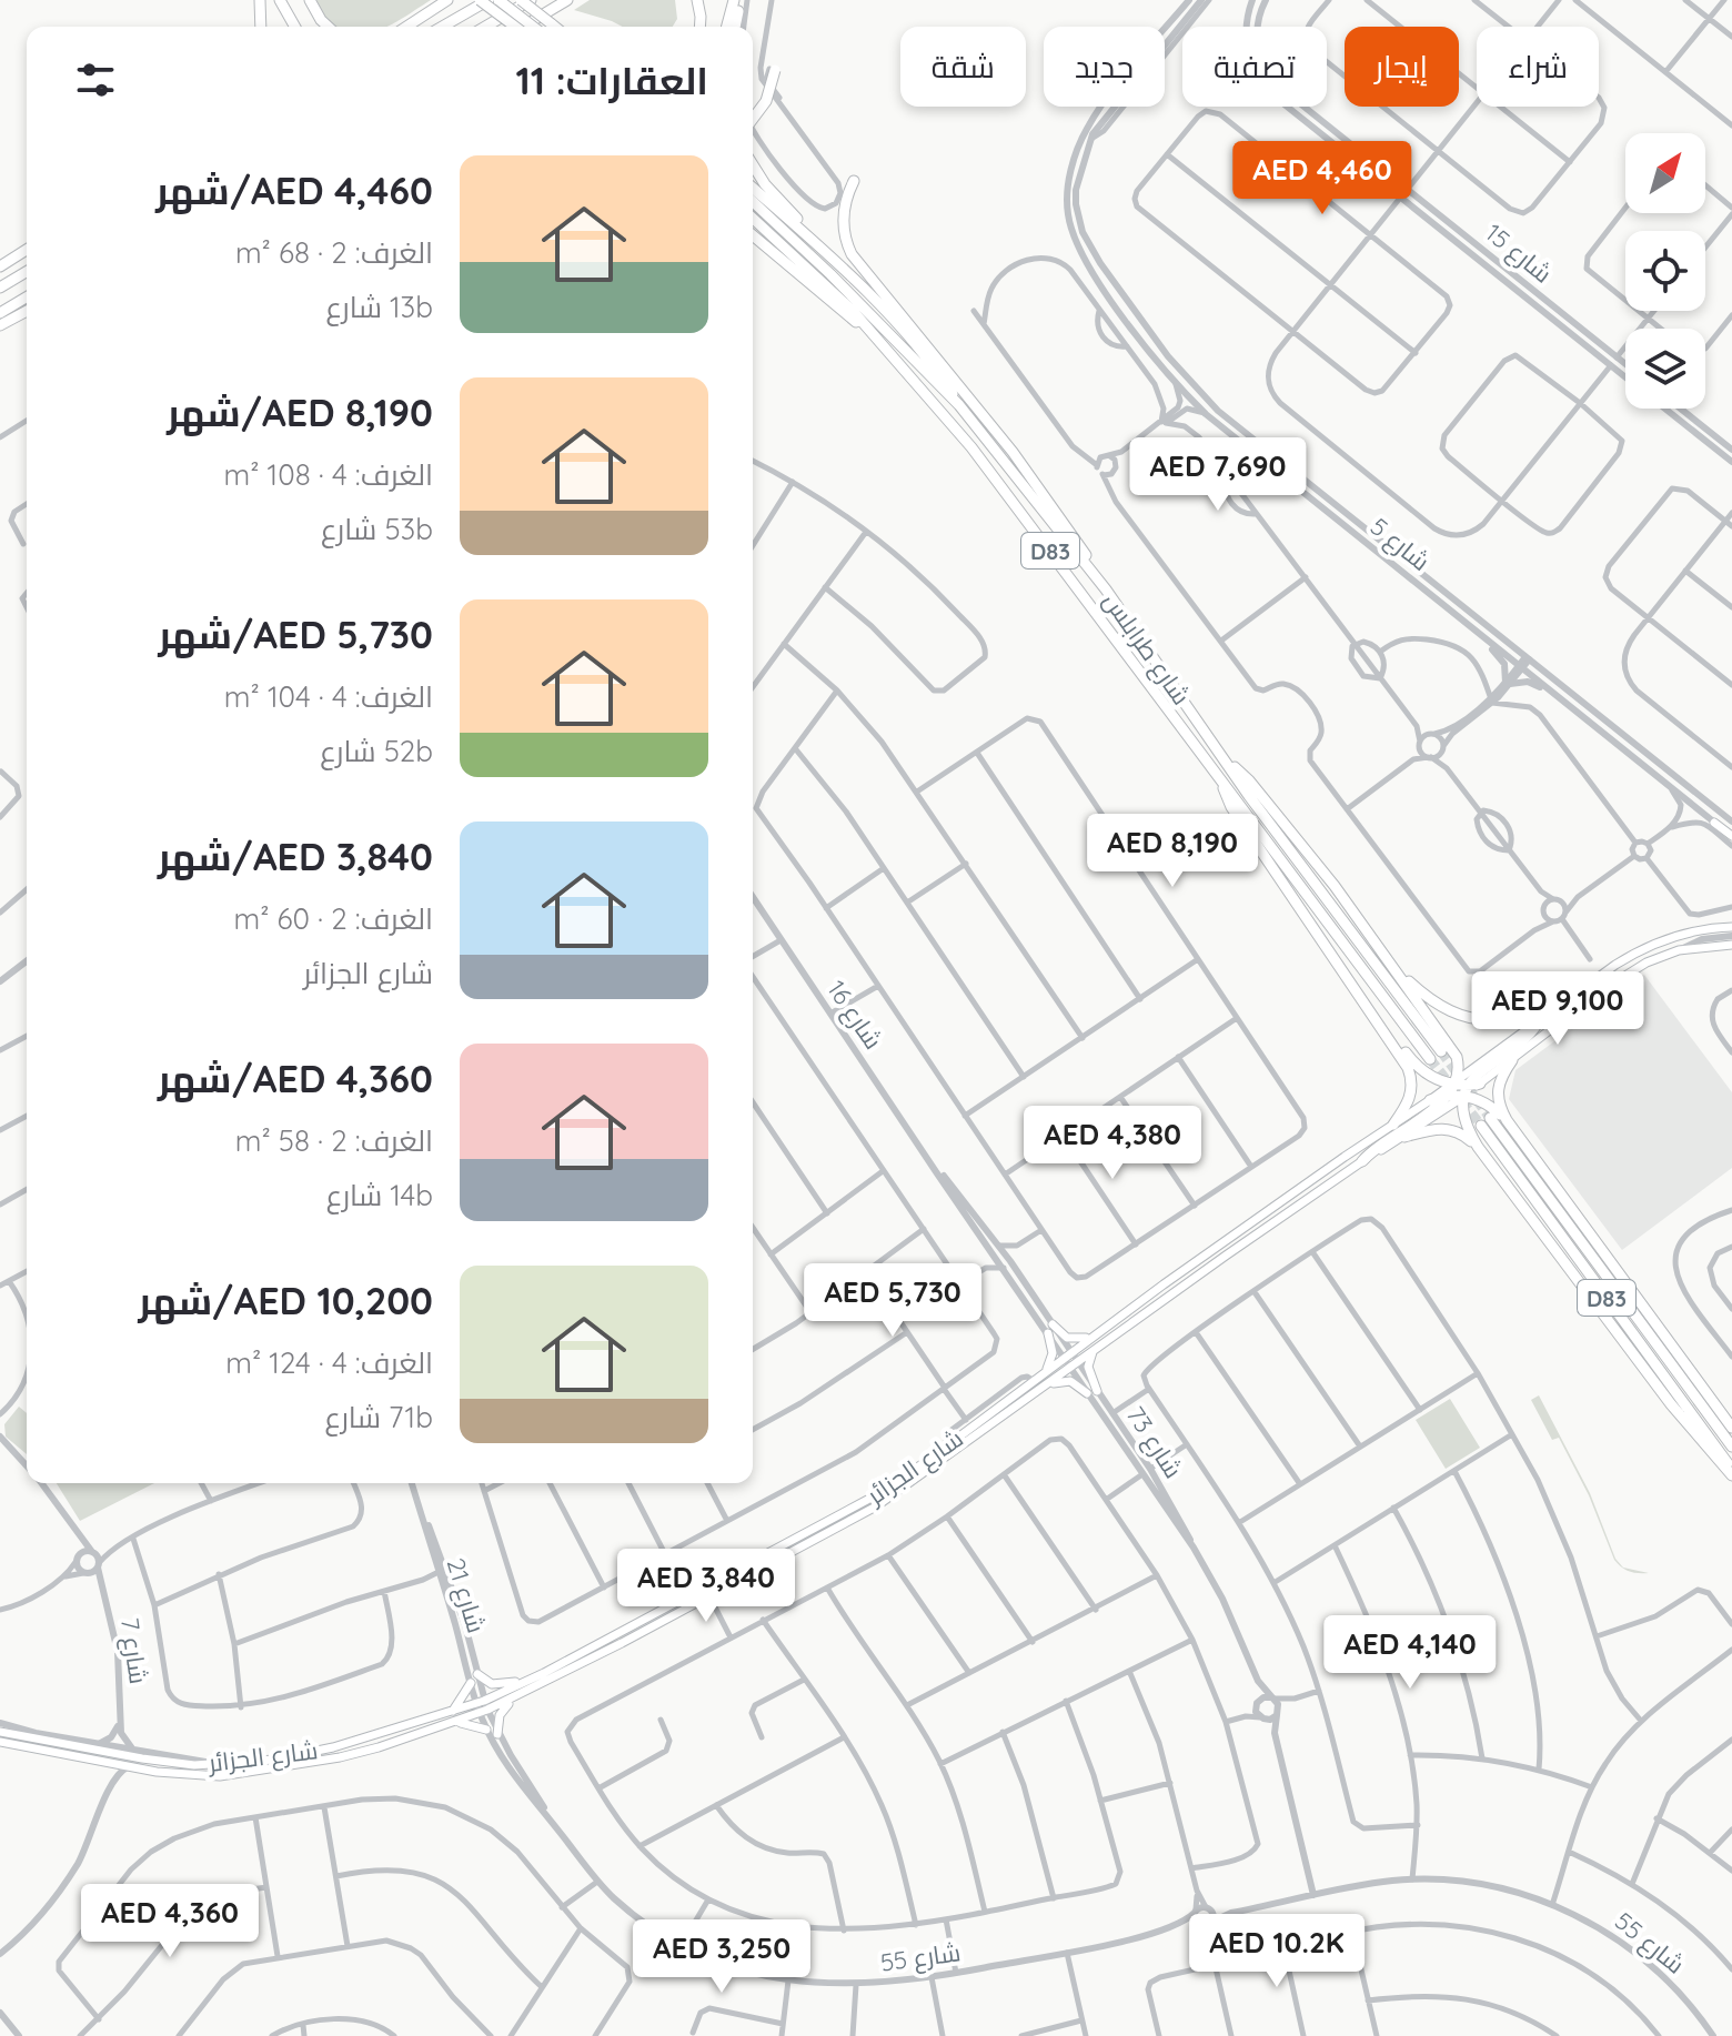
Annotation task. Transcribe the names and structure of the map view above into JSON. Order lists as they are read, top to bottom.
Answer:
{
  "streets": {
    "highway": ["D83", "شارع طرابلس"],
    "main road": ["شارع الجزائر"],
    "street": [
      "شارع 15",
      "شارع 5",
      "شارع 16",
      "شارع 73",
      "شارع 21",
      "شارع 7",
      "شارع 55"
    ]
  },
  "crossings": [
    ["شارع 16", "شارع 73"],
    ["شارع 16", "شارع الجزائر"],
    ["شارع 73", "شارع الجزائر"],
    ["شارع الجزائر", "شارع 21"],
    ["شارع الجزائر", "شارع 55"],
    ["شارع 21", "شارع 55"]
  ],
  "north": "top right",
  "page": {
    "chip": [
      "شراء",
      "إيجار",
      "تصفية",
      "جديد",
      "شقة"
    ],
    "heading": "العقارات: 11",
    "list": [
      {
        "name": "AED 4,460/شهر",
        "note": "الغرف: 2 · 68 m² · 13b شارع"
      },
      {
        "name": "AED 8,190/شهر",
        "note": "الغرف: 4 · 108 m² · 53b شارع"
      },
      {
        "name": "AED 5,730/شهر",
        "note": "الغرف: 4 · 104 m² · 52b شارع"
      },
      {
        "name": "AED 3,840/شهر",
        "note": "الغرف: 2 · 60 m² · شارع الجزائر"
      },
      {
        "name": "AED 4,360/شهر",
        "note": "الغرف: 2 · 58 m² · 14b شارع"
      },
      {
        "name": "AED 10,200/شهر",
        "note": "الغرف: 4 · 124 m² · 71b شارع"
      }
    ],
    "price": [
      "AED 4,460",
      "AED 7,690",
      "AED 8,190",
      "AED 9,100",
      "AED 4,380",
      "AED 5,730",
      "AED 3,840",
      "AED 4,140",
      "AED 4,360",
      "AED 10.2K",
      "AED 3,250"
    ]
  }
}
